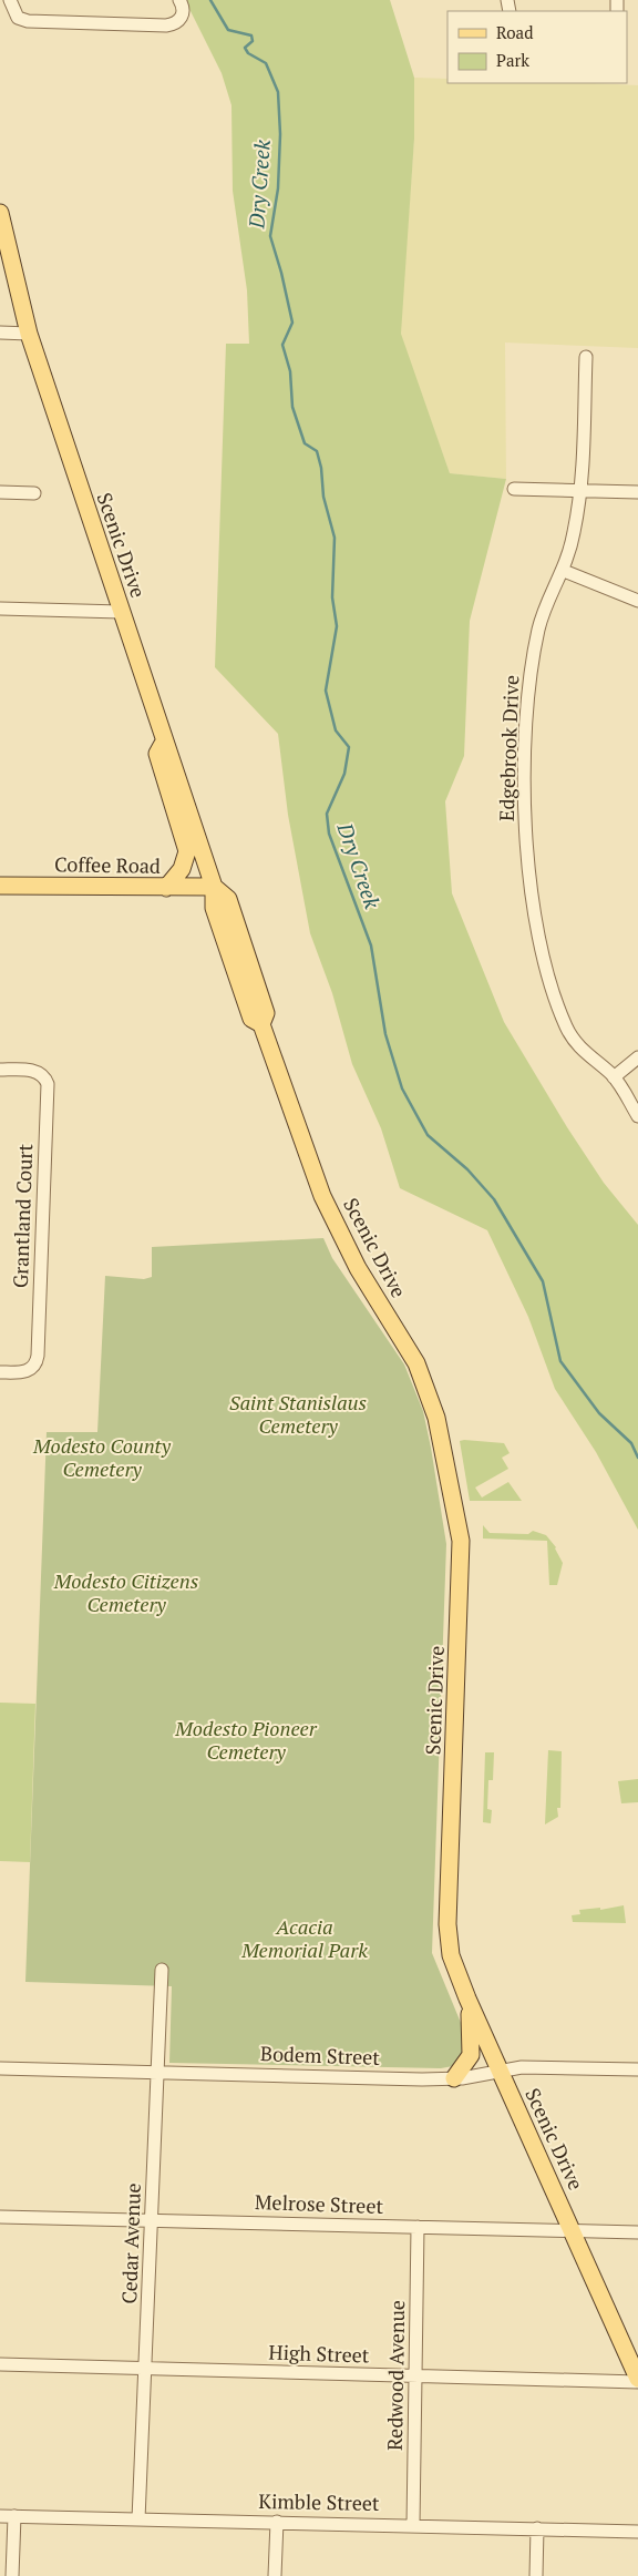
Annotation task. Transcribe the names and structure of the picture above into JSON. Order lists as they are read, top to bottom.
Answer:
{
  "streets": {
    "main road": ["Scenic Drive", "Coffee Road"],
    "street": [
      "Edgebrook Drive",
      "Grantland Court",
      "Bodem Street",
      "Melrose Street",
      "Cedar Avenue",
      "High Street",
      "Redwood Avenue",
      "Kimble Street"
    ]
  },
  "crossings": [
    ["Scenic Drive", "Coffee Road"],
    ["Scenic Drive", "Bodem Street"],
    ["Scenic Drive", "Melrose Street"],
    ["Scenic Drive", "High Street"],
    ["Bodem Street", "Cedar Avenue"],
    ["Melrose Street", "Cedar Avenue"],
    ["Melrose Street", "Redwood Avenue"],
    ["Cedar Avenue", "High Street"],
    ["Cedar Avenue", "Kimble Street"],
    ["High Street", "Redwood Avenue"],
    ["Redwood Avenue", "Kimble Street"]
  ],
  "water": ["Dry Creek"],
  "parks": [
    "Saint Stanislaus Cemetery",
    "Modesto County Cemetery",
    "Modesto Citizens Cemetery",
    "Modesto Pioneer Cemetery",
    "Acacia Memorial Park"
  ],
  "legend": ["Road", "Park"]
}
